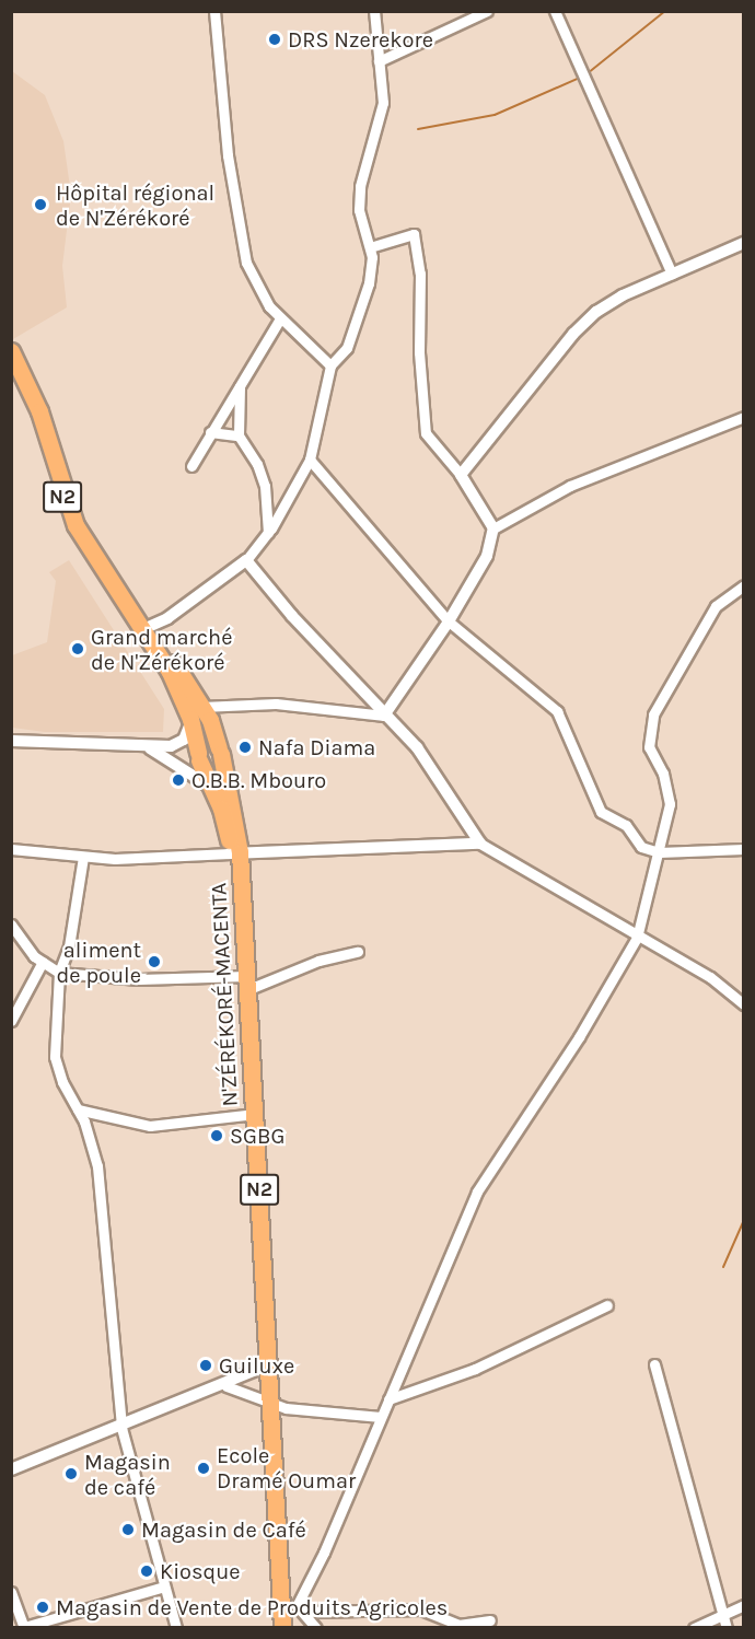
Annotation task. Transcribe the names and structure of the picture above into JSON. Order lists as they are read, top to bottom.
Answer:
{
  "streets": {
    "highway": ["N2", "N'ZÉRÉKORÉ-MACENTA"]
  },
  "crossings": [
    ["N2", "N'ZÉRÉKORÉ-MACENTA"]
  ],
  "places": [
    "DRS Nzerekore",
    "Hôpital régional de N'Zérékoré",
    "Grand marché de N'Zérékoré",
    "Nafa Diama",
    "O.B.B. Mbouro",
    "aliment de poule",
    "SGBG",
    "Guiluxe",
    "Ecole Dramé Oumar",
    "Magasin de café",
    "Magasin de Café",
    "Kiosque",
    "Magasin de Vente de Produits Agricoles"
  ]
}
